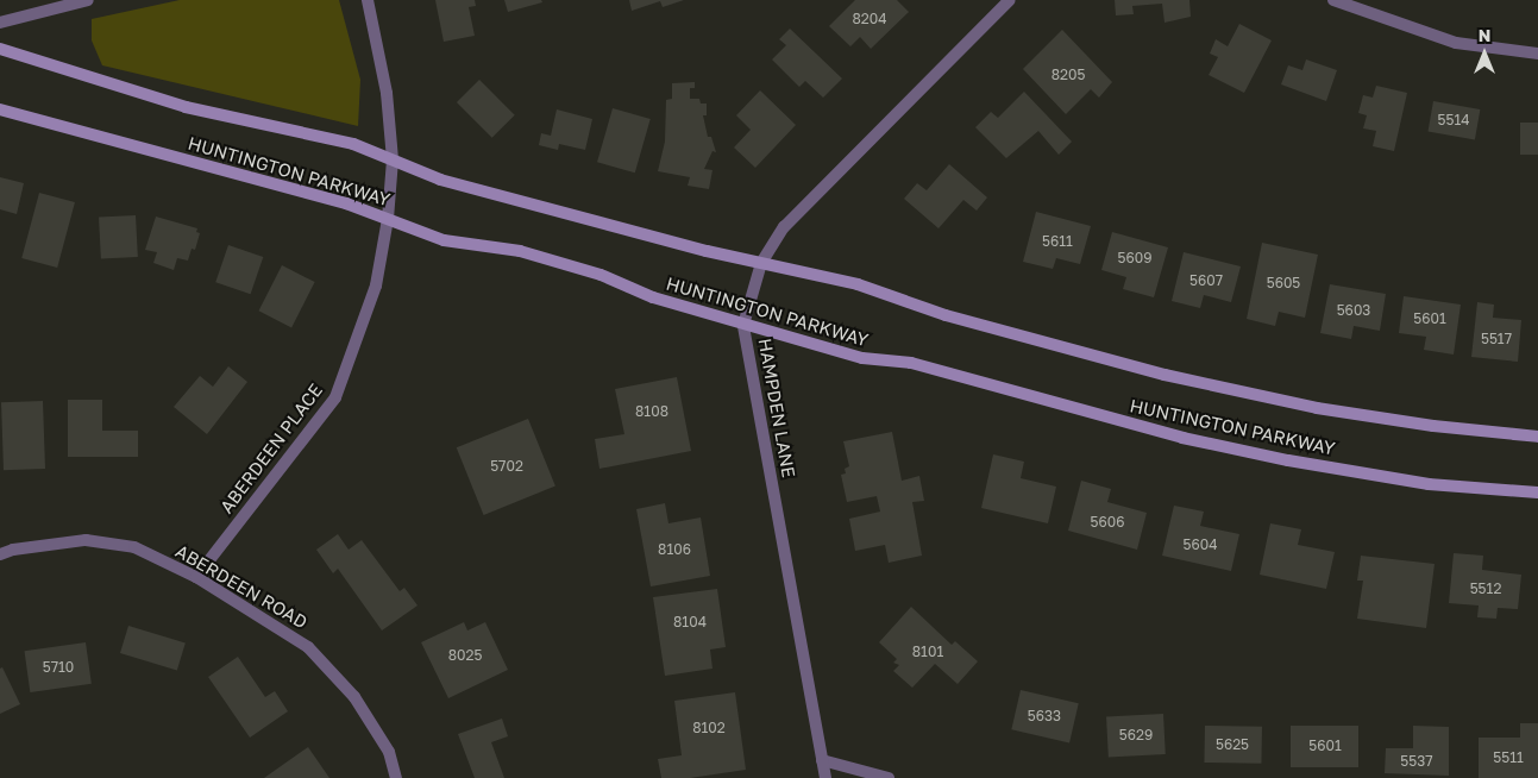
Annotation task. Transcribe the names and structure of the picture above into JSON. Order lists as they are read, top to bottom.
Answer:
{
  "streets": {
    "street": [
      "HUNTINGTON PARKWAY",
      "HAMPDEN LANE",
      "ABERDEEN PLACE",
      "ABERDEEN ROAD"
    ]
  },
  "crossings": [
    ["HUNTINGTON PARKWAY", "HAMPDEN LANE"],
    ["HUNTINGTON PARKWAY", "ABERDEEN PLACE"],
    ["ABERDEEN PLACE", "ABERDEEN ROAD"]
  ],
  "house_numbers": [
    "8204",
    "8205",
    "5514",
    "5611",
    "5609",
    "5607",
    "5605",
    "5603",
    "5601",
    "5517",
    "8108",
    "5702",
    "5606",
    "5604",
    "8106",
    "5512",
    "8104",
    "8101",
    "8025",
    "5710",
    "5633",
    "8102",
    "5629",
    "5625",
    "5601",
    "5511",
    "5537"
  ],
  "north": "top"
}
